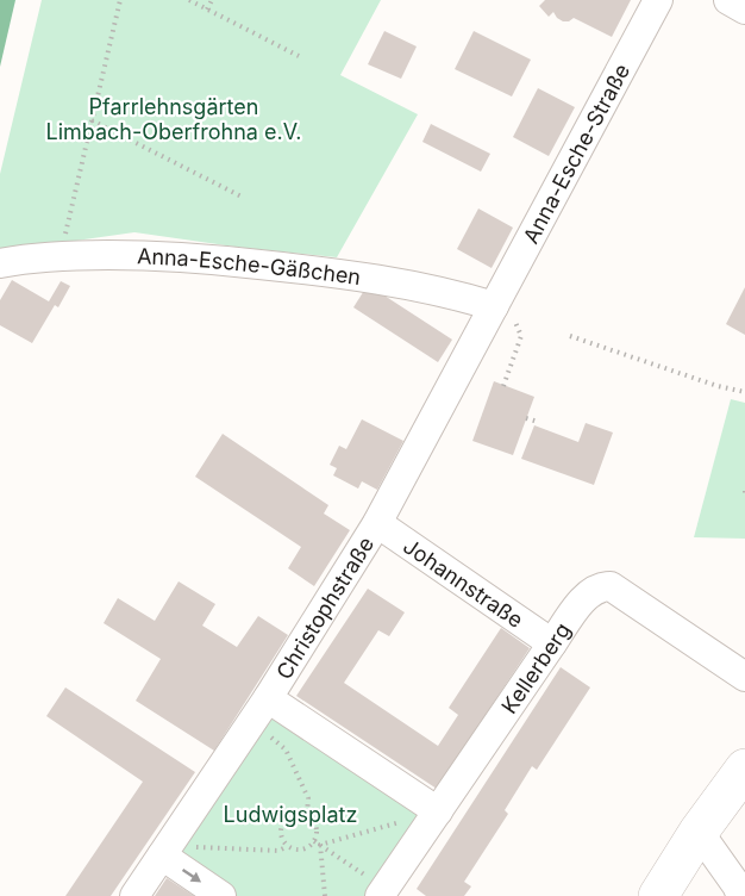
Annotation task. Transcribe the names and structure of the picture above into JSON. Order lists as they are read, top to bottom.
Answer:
{
  "streets": {
    "street": [
      "Anna-Esche-Straße",
      "Anna-Esche-Gäßchen",
      "Johannstraße",
      "Christophstraße",
      "Kellerberg"
    ]
  },
  "crossings": [
    ["Anna-Esche-Straße", "Anna-Esche-Gäßchen"],
    ["Anna-Esche-Straße", "Christophstraße"],
    ["Anna-Esche-Gäßchen", "Christophstraße"],
    ["Johannstraße", "Christophstraße"],
    ["Johannstraße", "Kellerberg"]
  ],
  "parks": ["Pfarrlehnsgärten Limbach-Oberfrohna e.V.", "Ludwigsplatz"]
}
